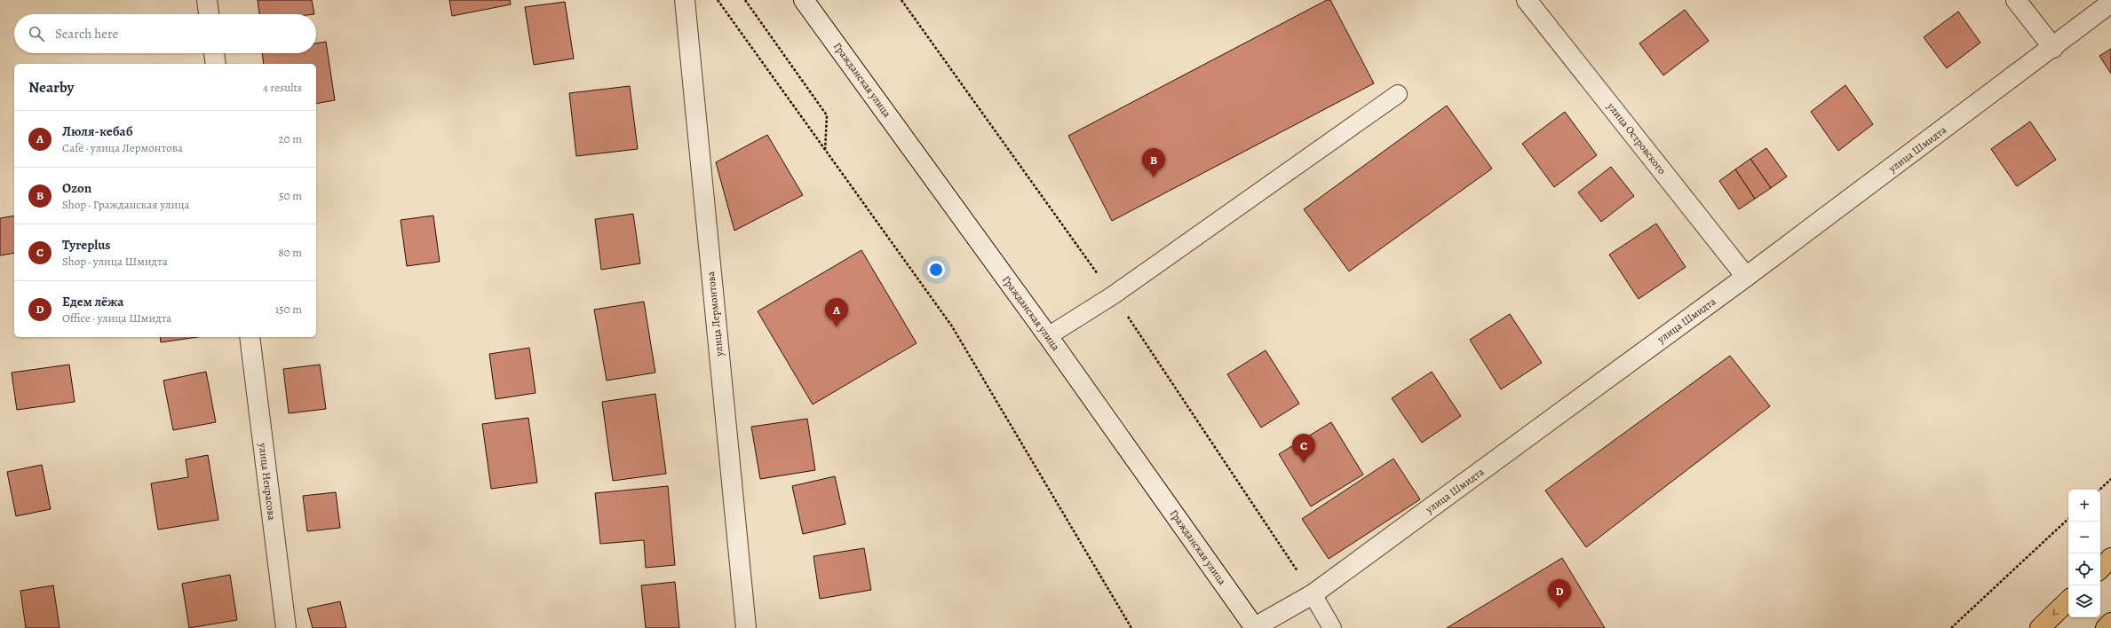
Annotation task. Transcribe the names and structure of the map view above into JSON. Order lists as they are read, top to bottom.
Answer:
{
  "streets": {
    "street": [
      "Гражданская улица",
      "улица Островского",
      "улица Шмидта",
      "улица Лермонтова",
      "улица Некрасова"
    ]
  },
  "crossings": [
    ["Гражданская улица", "улица Шмидта"],
    ["улица Островского", "улица Шмидта"]
  ],
  "page": {
    "search": "Search here",
    "heading": ["Nearby", "4 results"],
    "list": [
      {
        "mark": "A",
        "name": "Люля-кебаб",
        "note": "Café · улица Лермонтова",
        "value": "20 m"
      },
      {
        "mark": "B",
        "name": "Ozon",
        "note": "Shop · Гражданская улица",
        "value": "50 m"
      },
      {
        "mark": "C",
        "name": "Tyreplus",
        "note": "Shop · улица Шмидта",
        "value": "80 m"
      },
      {
        "mark": "D",
        "name": "Едем лёжа",
        "note": "Office · улица Шмидта",
        "value": "150 m"
      }
    ],
    "pins": [
      "B",
      "A",
      "C",
      "D"
    ],
    "map_buttons": ["+", "−"]
  }
}
